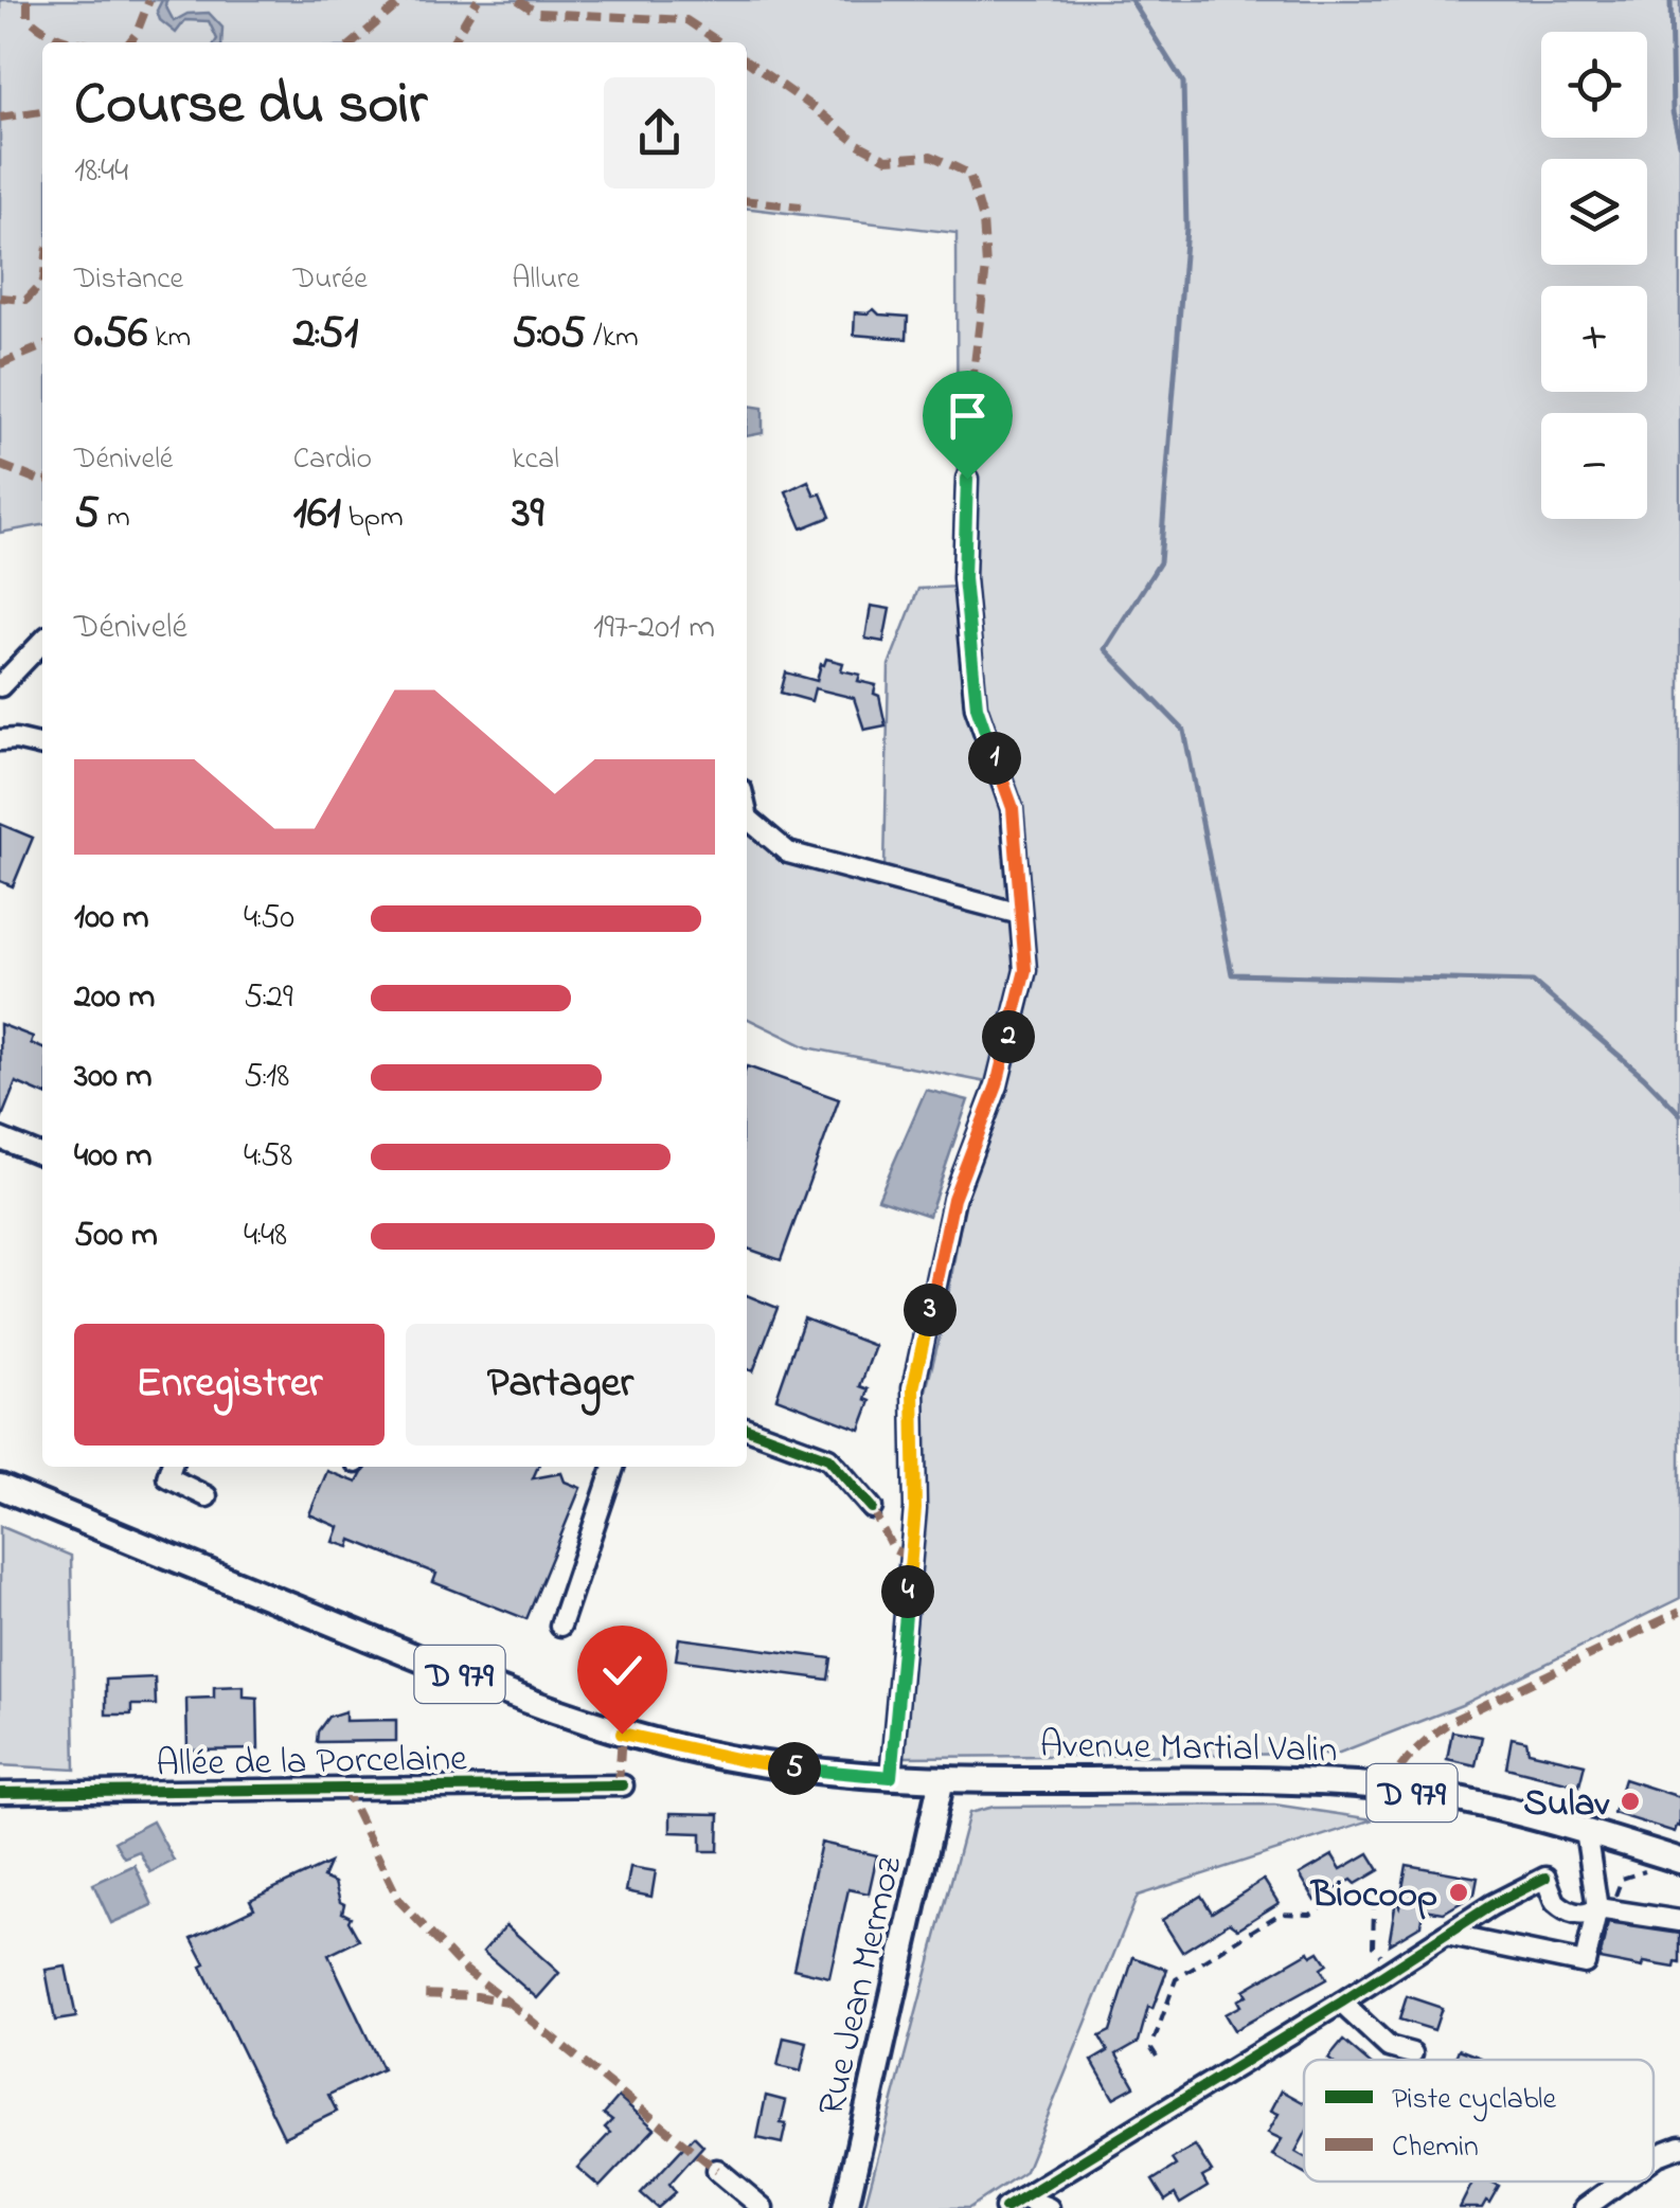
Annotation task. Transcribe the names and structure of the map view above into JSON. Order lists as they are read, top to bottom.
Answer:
{
  "streets": {
    "main road": ["D 979", "Avenue Martial Valin", "Rue Jean Mermoz"],
    "street": ["Allée de la Porcelaine"]
  },
  "crossings": [
    ["D 979", "Avenue Martial Valin"],
    ["D 979", "Rue Jean Mermoz"],
    ["Avenue Martial Valin", "Rue Jean Mermoz"]
  ],
  "places": ["Sulav", "Biocoop"],
  "legend": ["Piste cyclable", "Chemin"],
  "page": {
    "map_buttons": ["+", "−"],
    "heading": ["Course du soir", "18:44"],
    "stats": [
      ["Distance", "0.56 km"],
      ["Durée", "2:51"],
      ["Allure", "5:05 /km"],
      ["Dénivelé", "5 m"],
      ["Cardio", "161 bpm"],
      ["kcal", "39"]
    ],
    "chart": ["Dénivelé", "197–201 m"],
    "pins": [
      "1",
      "2",
      "3",
      "4",
      "5"
    ],
    "list": [
      {
        "name": "100 m",
        "note": "4:50"
      },
      {
        "name": "200 m",
        "note": "5:29"
      },
      {
        "name": "300 m",
        "note": "5:18"
      },
      {
        "name": "400 m",
        "note": "4:58"
      },
      {
        "name": "500 m",
        "note": "4:48"
      }
    ],
    "buttons": ["Enregistrer", "Partager"]
  }
}
